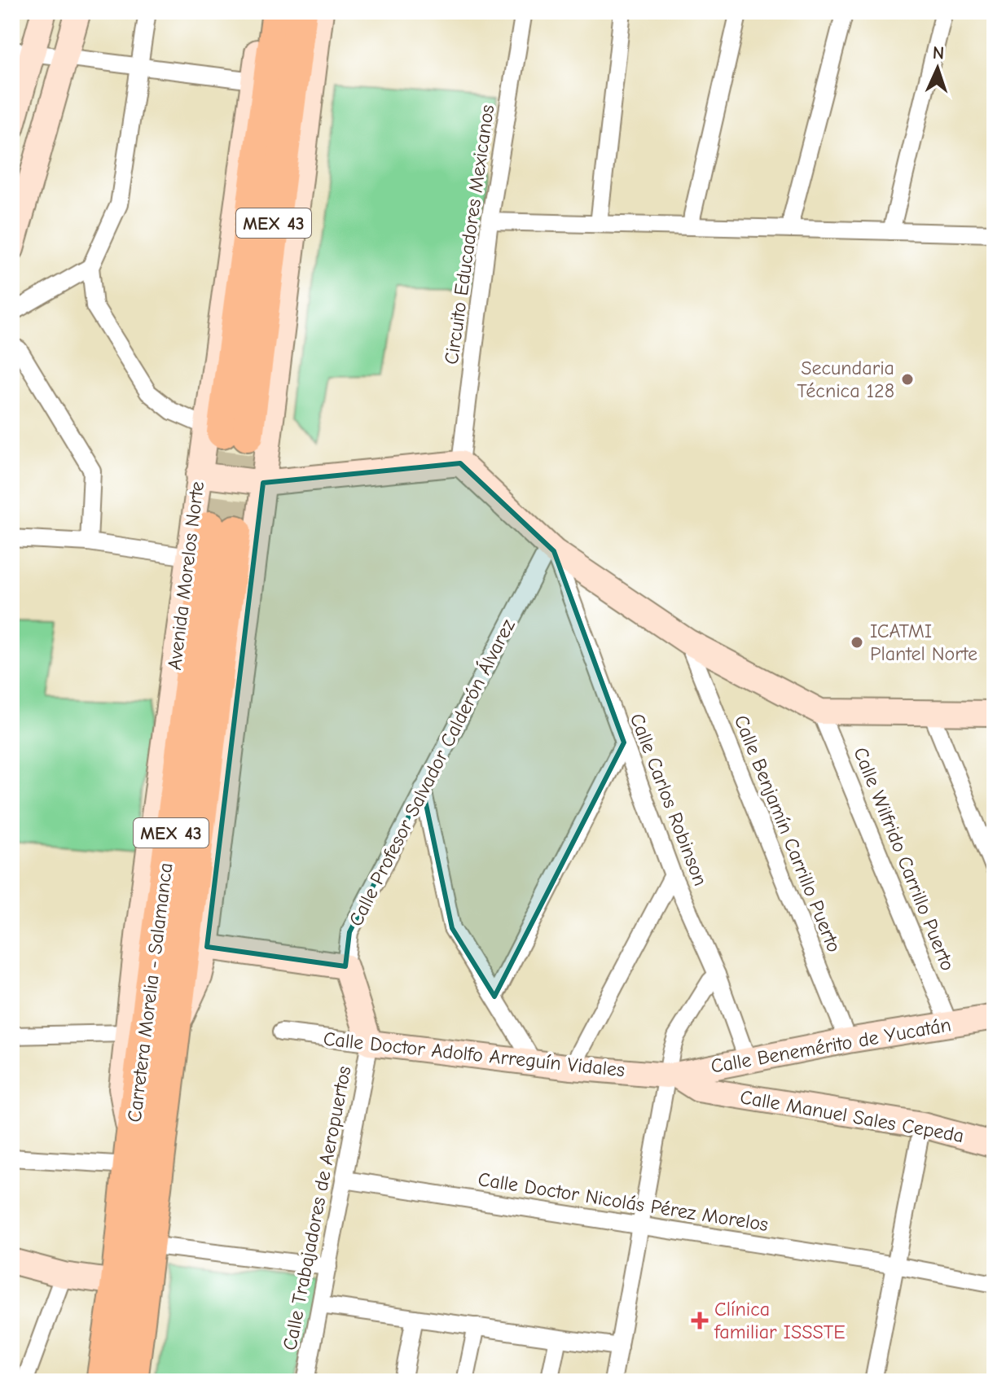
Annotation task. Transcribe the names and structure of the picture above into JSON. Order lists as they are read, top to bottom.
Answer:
{
  "streets": {
    "highway": ["MEX 43", "Carretera Morelia - Salamanca"],
    "street": [
      "Circuito Educadores Mexicanos",
      "Avenida Morelos Norte",
      "Calle Profesor Salvador Calderón Álvarez",
      "Calle Carlos Robinson",
      "Calle Benjamín Carrillo Puerto",
      "Calle Wilfrido Carrillo Puerto",
      "Calle Benemérito de Yucatán",
      "Calle Doctor Adolfo Arreguín Vidales",
      "Calle Manuel Sales Cepeda",
      "Calle Doctor Nicolás Pérez Morelos",
      "Calle Trabajadores de Aeropuertos"
    ]
  },
  "crossings": [
    ["MEX 43", "Avenida Morelos Norte"],
    ["Avenida Morelos Norte", "Carretera Morelia - Salamanca"],
    ["Calle Profesor Salvador Calderón Álvarez", "Calle Carlos Robinson"],
    ["Calle Profesor Salvador Calderón Álvarez", "Calle Doctor Adolfo Arreguín Vidales"],
    ["Calle Profesor Salvador Calderón Álvarez", "Calle Trabajadores de Aeropuertos"],
    ["Calle Carlos Robinson", "Calle Benemérito de Yucatán"],
    ["Calle Benjamín Carrillo Puerto", "Calle Benemérito de Yucatán"],
    ["Calle Wilfrido Carrillo Puerto", "Calle Benemérito de Yucatán"],
    ["Calle Benemérito de Yucatán", "Calle Doctor Adolfo Arreguín Vidales"],
    ["Calle Benemérito de Yucatán", "Calle Manuel Sales Cepeda"],
    ["Calle Doctor Adolfo Arreguín Vidales", "Calle Manuel Sales Cepeda"],
    ["Calle Doctor Adolfo Arreguín Vidales", "Calle Trabajadores de Aeropuertos"],
    ["Calle Doctor Nicolás Pérez Morelos", "Calle Trabajadores de Aeropuertos"]
  ],
  "places": {
    "other": ["Secundaria Técnica 128", "ICATMI Plantel Norte"],
    "health": ["Clínica familiar ISSSTE"]
  },
  "north": "top"
}
